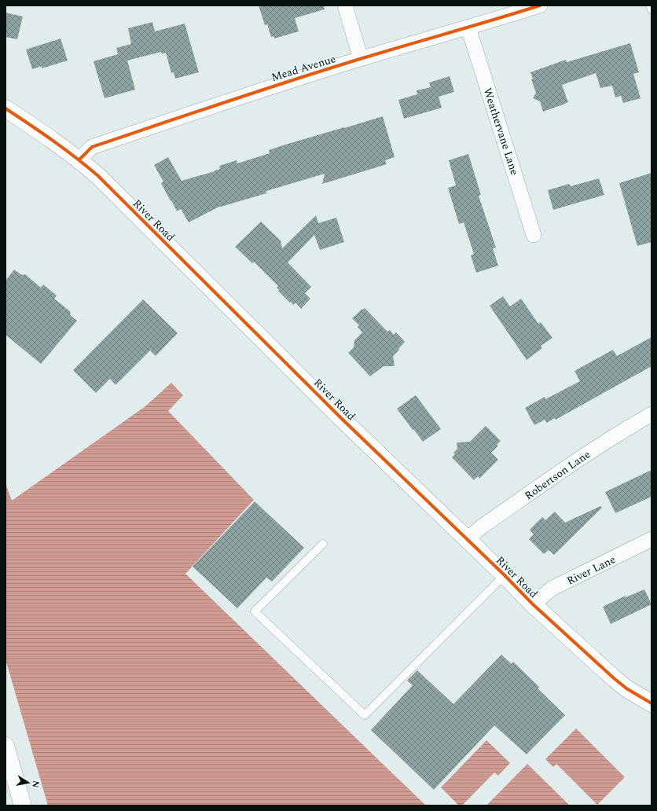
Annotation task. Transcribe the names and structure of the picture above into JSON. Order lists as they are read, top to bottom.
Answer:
{
  "streets": {
    "main road": ["River Road"],
    "street": [
      "Mead Avenue",
      "Weathervane Lane",
      "Robertson Lane",
      "River Lane"
    ]
  },
  "crossings": [
    ["Mead Avenue", "Weathervane Lane"],
    ["Mead Avenue", "River Road"],
    ["River Road", "Robertson Lane"],
    ["River Road", "River Lane"]
  ],
  "north": "right"
}
